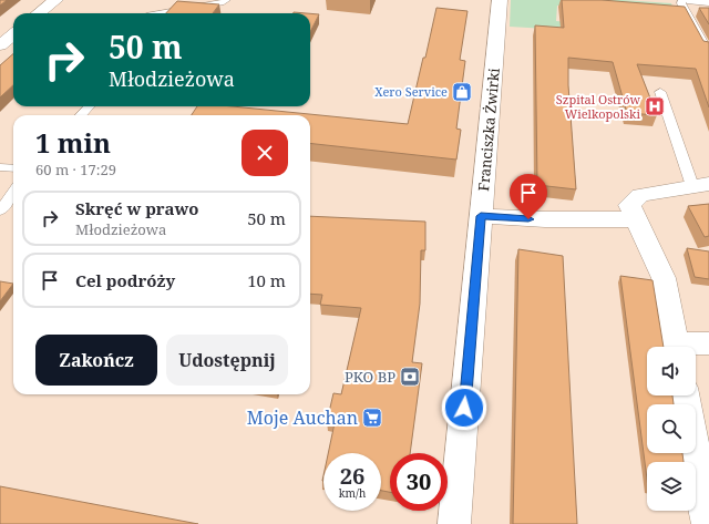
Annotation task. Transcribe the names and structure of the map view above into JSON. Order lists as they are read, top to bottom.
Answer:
{
  "streets": {
    "street": ["Franciszka Żwirki"]
  },
  "places": {
    "shop": ["Xero Service"],
    "hospital": ["Szpital Ostrów Wielkopolski"],
    "bank": ["PKO BP"],
    "supermarket": ["Moje Auchan"]
  },
  "page": {
    "turn": ["50 m", "Młodzieżowa"],
    "heading": ["1 min", "60 m · 17:29"],
    "list": [
      {
        "name": "Skręć w prawo",
        "note": "Młodzieżowa",
        "value": "50 m"
      },
      {
        "name": "Cel podróży",
        "value": "10 m"
      }
    ],
    "buttons": ["Zakończ", "Udostępnij"],
    "speed": "26 km/h",
    "limit": "30"
  }
}
